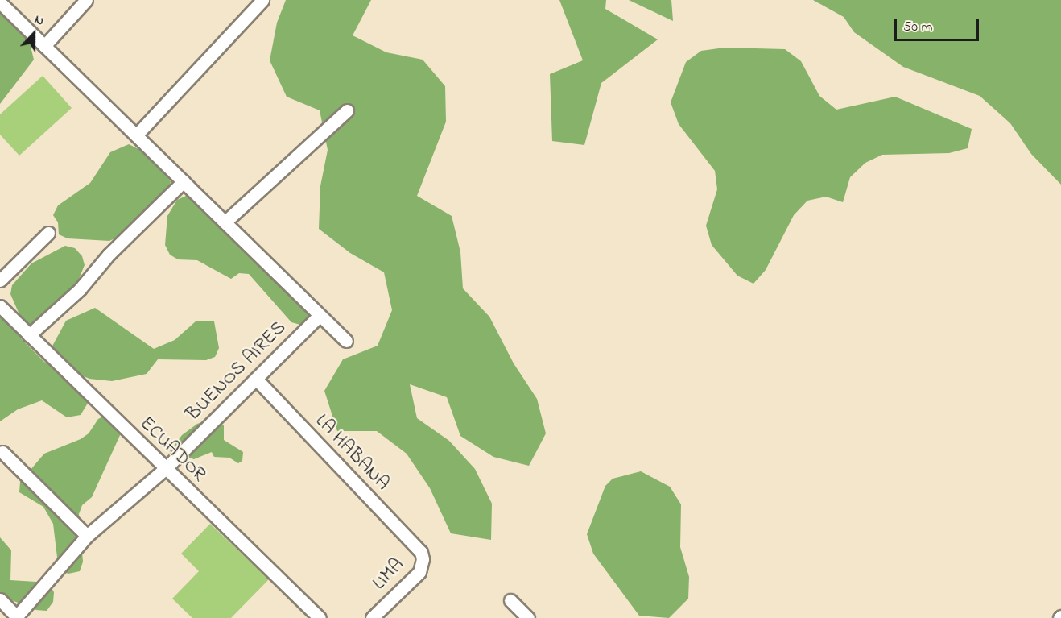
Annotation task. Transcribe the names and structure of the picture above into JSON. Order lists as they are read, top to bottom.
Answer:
{
  "streets": {
    "street": [
      "BUENOS AIRES",
      "ECUADOR",
      "LA HABANA",
      "LIMA"
    ]
  },
  "crossings": [
    ["BUENOS AIRES", "ECUADOR"],
    ["BUENOS AIRES", "LA HABANA"],
    ["LA HABANA", "LIMA"]
  ],
  "scale_bar": "50 m",
  "north": "top"
}
